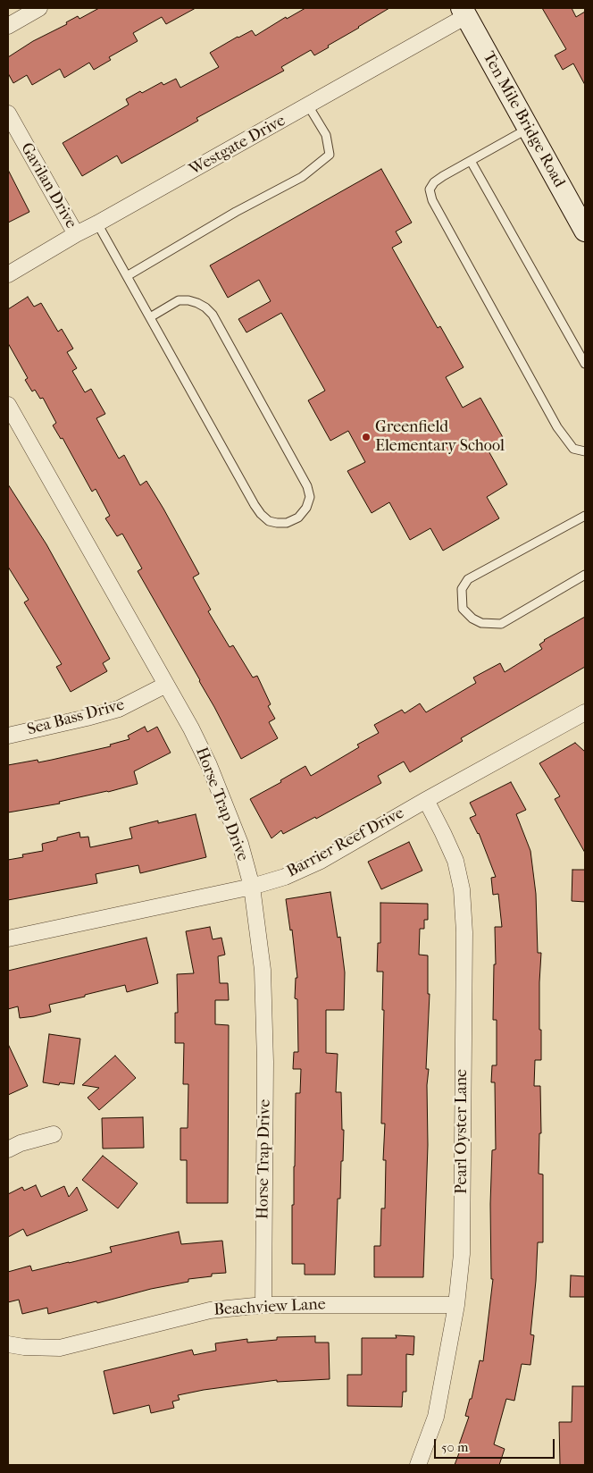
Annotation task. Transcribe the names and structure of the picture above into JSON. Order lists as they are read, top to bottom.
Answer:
{
  "streets": {
    "street": [
      "Ten Mile Bridge Road",
      "Westgate Drive",
      "Gavilan Drive",
      "Sea Bass Drive",
      "Horse Trap Drive",
      "Barrier Reef Drive",
      "Pearl Oyster Lane",
      "Beachview Lane"
    ]
  },
  "crossings": [
    ["Ten Mile Bridge Road", "Westgate Drive"],
    ["Westgate Drive", "Gavilan Drive"],
    ["Sea Bass Drive", "Horse Trap Drive"],
    ["Horse Trap Drive", "Barrier Reef Drive"],
    ["Horse Trap Drive", "Beachview Lane"],
    ["Barrier Reef Drive", "Pearl Oyster Lane"],
    ["Pearl Oyster Lane", "Beachview Lane"]
  ],
  "places": ["Greenfield Elementary School"],
  "scale_bar": "50 m"
}
